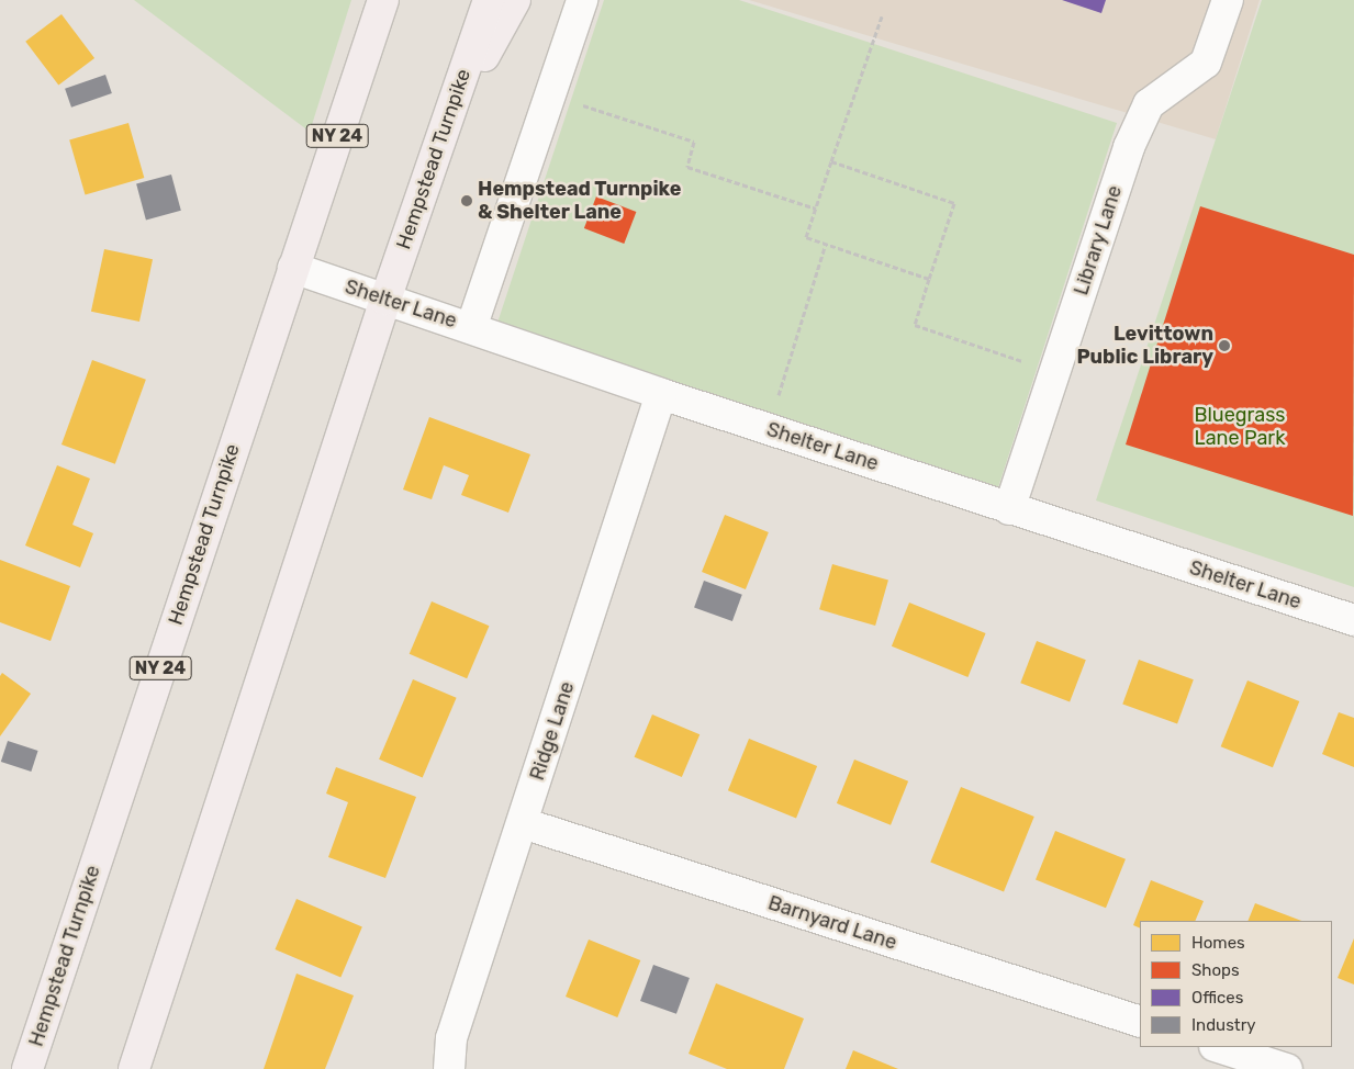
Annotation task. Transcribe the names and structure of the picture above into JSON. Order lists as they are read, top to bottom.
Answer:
{
  "streets": {
    "main road": ["NY 24", "Hempstead Turnpike"],
    "street": [
      "Library Lane",
      "Shelter Lane",
      "Ridge Lane",
      "Barnyard Lane"
    ]
  },
  "crossings": [
    ["Hempstead Turnpike", "Shelter Lane"],
    ["Library Lane", "Shelter Lane"],
    ["Shelter Lane", "Ridge Lane"],
    ["Ridge Lane", "Barnyard Lane"]
  ],
  "parks": ["Bluegrass Lane Park"],
  "places": ["Hempstead Turnpike & Shelter Lane", "Levittown Public Library"],
  "legend": [
    "Homes",
    "Shops",
    "Offices",
    "Industry"
  ]
}
